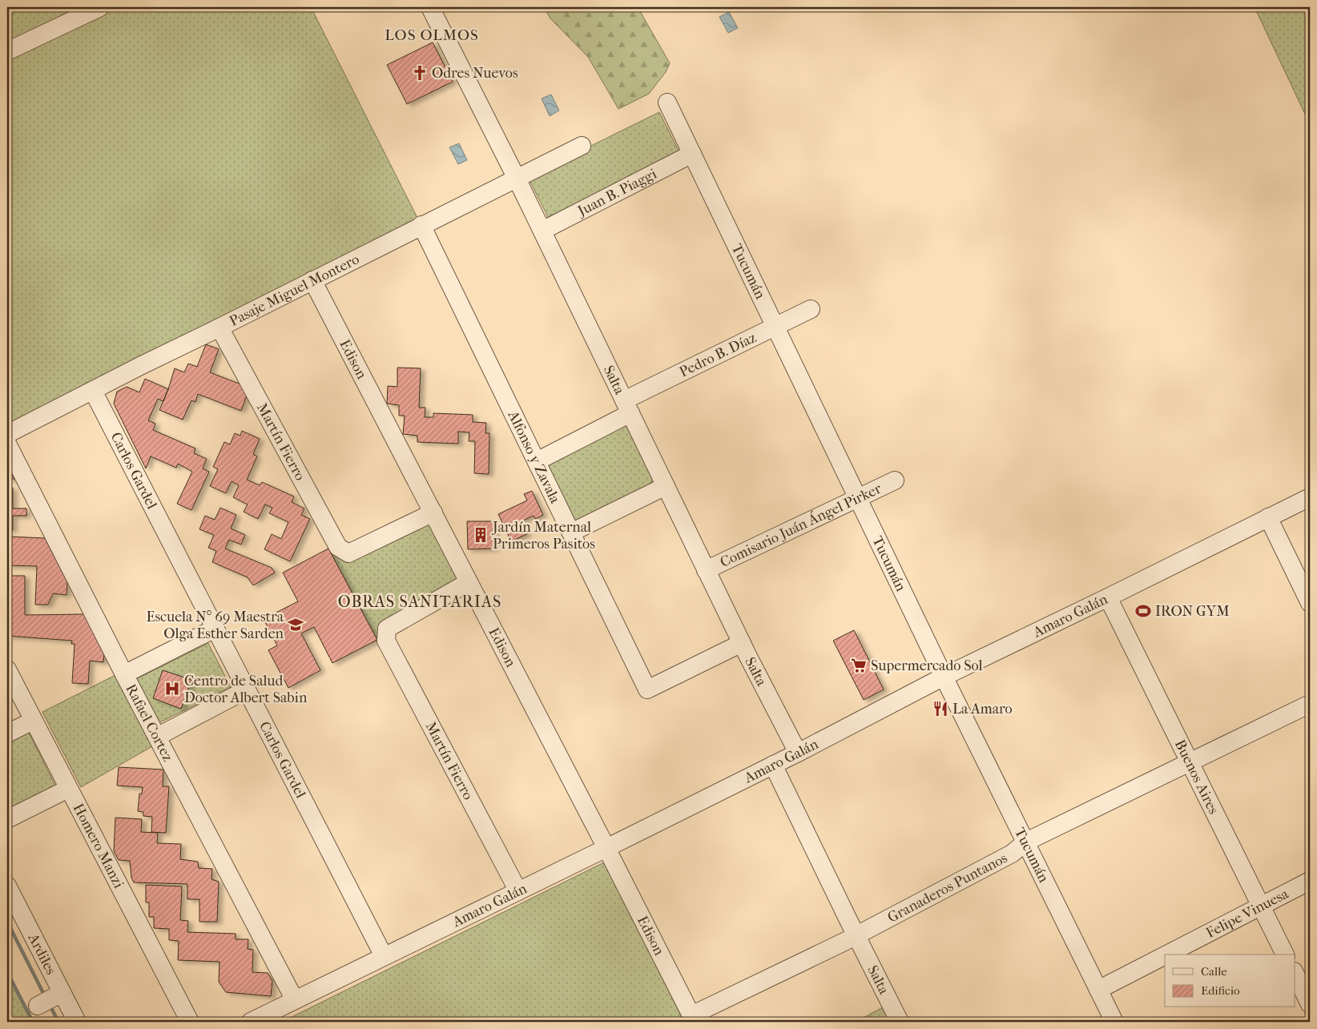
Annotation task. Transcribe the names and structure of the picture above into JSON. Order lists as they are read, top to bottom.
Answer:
{
  "streets": {
    "street": [
      "Juan B. Piaggi",
      "Tucumán",
      "Pasaje Miguel Montero",
      "Pedro B. Díaz",
      "Edison",
      "Salta",
      "Martín Fierro",
      "Alfonso y Zavala",
      "Carlos Gardel",
      "Comisario Juán Ángel Pirker",
      "Amaro Galán",
      "Rafael Cortez",
      "Buenos Aires",
      "Homero Manzi",
      "Granaderos Puntanos",
      "Felipe Vinuesa",
      "Ardiles"
    ]
  },
  "crossings": [
    ["Juan B. Piaggi", "Tucumán"],
    ["Juan B. Piaggi", "Salta"],
    ["Tucumán", "Pedro B. Díaz"],
    ["Tucumán", "Comisario Juán Ángel Pirker"],
    ["Tucumán", "Amaro Galán"],
    ["Tucumán", "Granaderos Puntanos"],
    ["Tucumán", "Felipe Vinuesa"],
    ["Pasaje Miguel Montero", "Edison"],
    ["Pasaje Miguel Montero", "Salta"],
    ["Pasaje Miguel Montero", "Martín Fierro"],
    ["Pasaje Miguel Montero", "Alfonso y Zavala"],
    ["Pasaje Miguel Montero", "Carlos Gardel"],
    ["Pedro B. Díaz", "Salta"],
    ["Pedro B. Díaz", "Alfonso y Zavala"],
    ["Edison", "Martín Fierro"],
    ["Edison", "Amaro Galán"],
    ["Edison", "Granaderos Puntanos"],
    ["Salta", "Alfonso y Zavala"],
    ["Salta", "Comisario Juán Ángel Pirker"],
    ["Salta", "Amaro Galán"],
    ["Salta", "Granaderos Puntanos"],
    ["Martín Fierro", "Amaro Galán"],
    ["Carlos Gardel", "Amaro Galán"],
    ["Amaro Galán", "Rafael Cortez"],
    ["Amaro Galán", "Buenos Aires"],
    ["Buenos Aires", "Granaderos Puntanos"],
    ["Buenos Aires", "Felipe Vinuesa"]
  ],
  "districts": ["LOS OLMOS", "OBRAS SANITARIAS"],
  "places": {
    "church": ["Odres Nuevos"],
    "building": ["Jardín Maternal Primeros Pasitos"],
    "sports": ["IRON GYM"],
    "school or university": ["Escuela N° 69 Maestra Olga Esther Sarden"],
    "supermarket": ["Supermercado Sol"],
    "hospital": ["Centro de Salud Doctor Albert Sabin"],
    "restaurant": ["La Amaro"]
  },
  "legend": ["Calle", "Edificio"]
}
